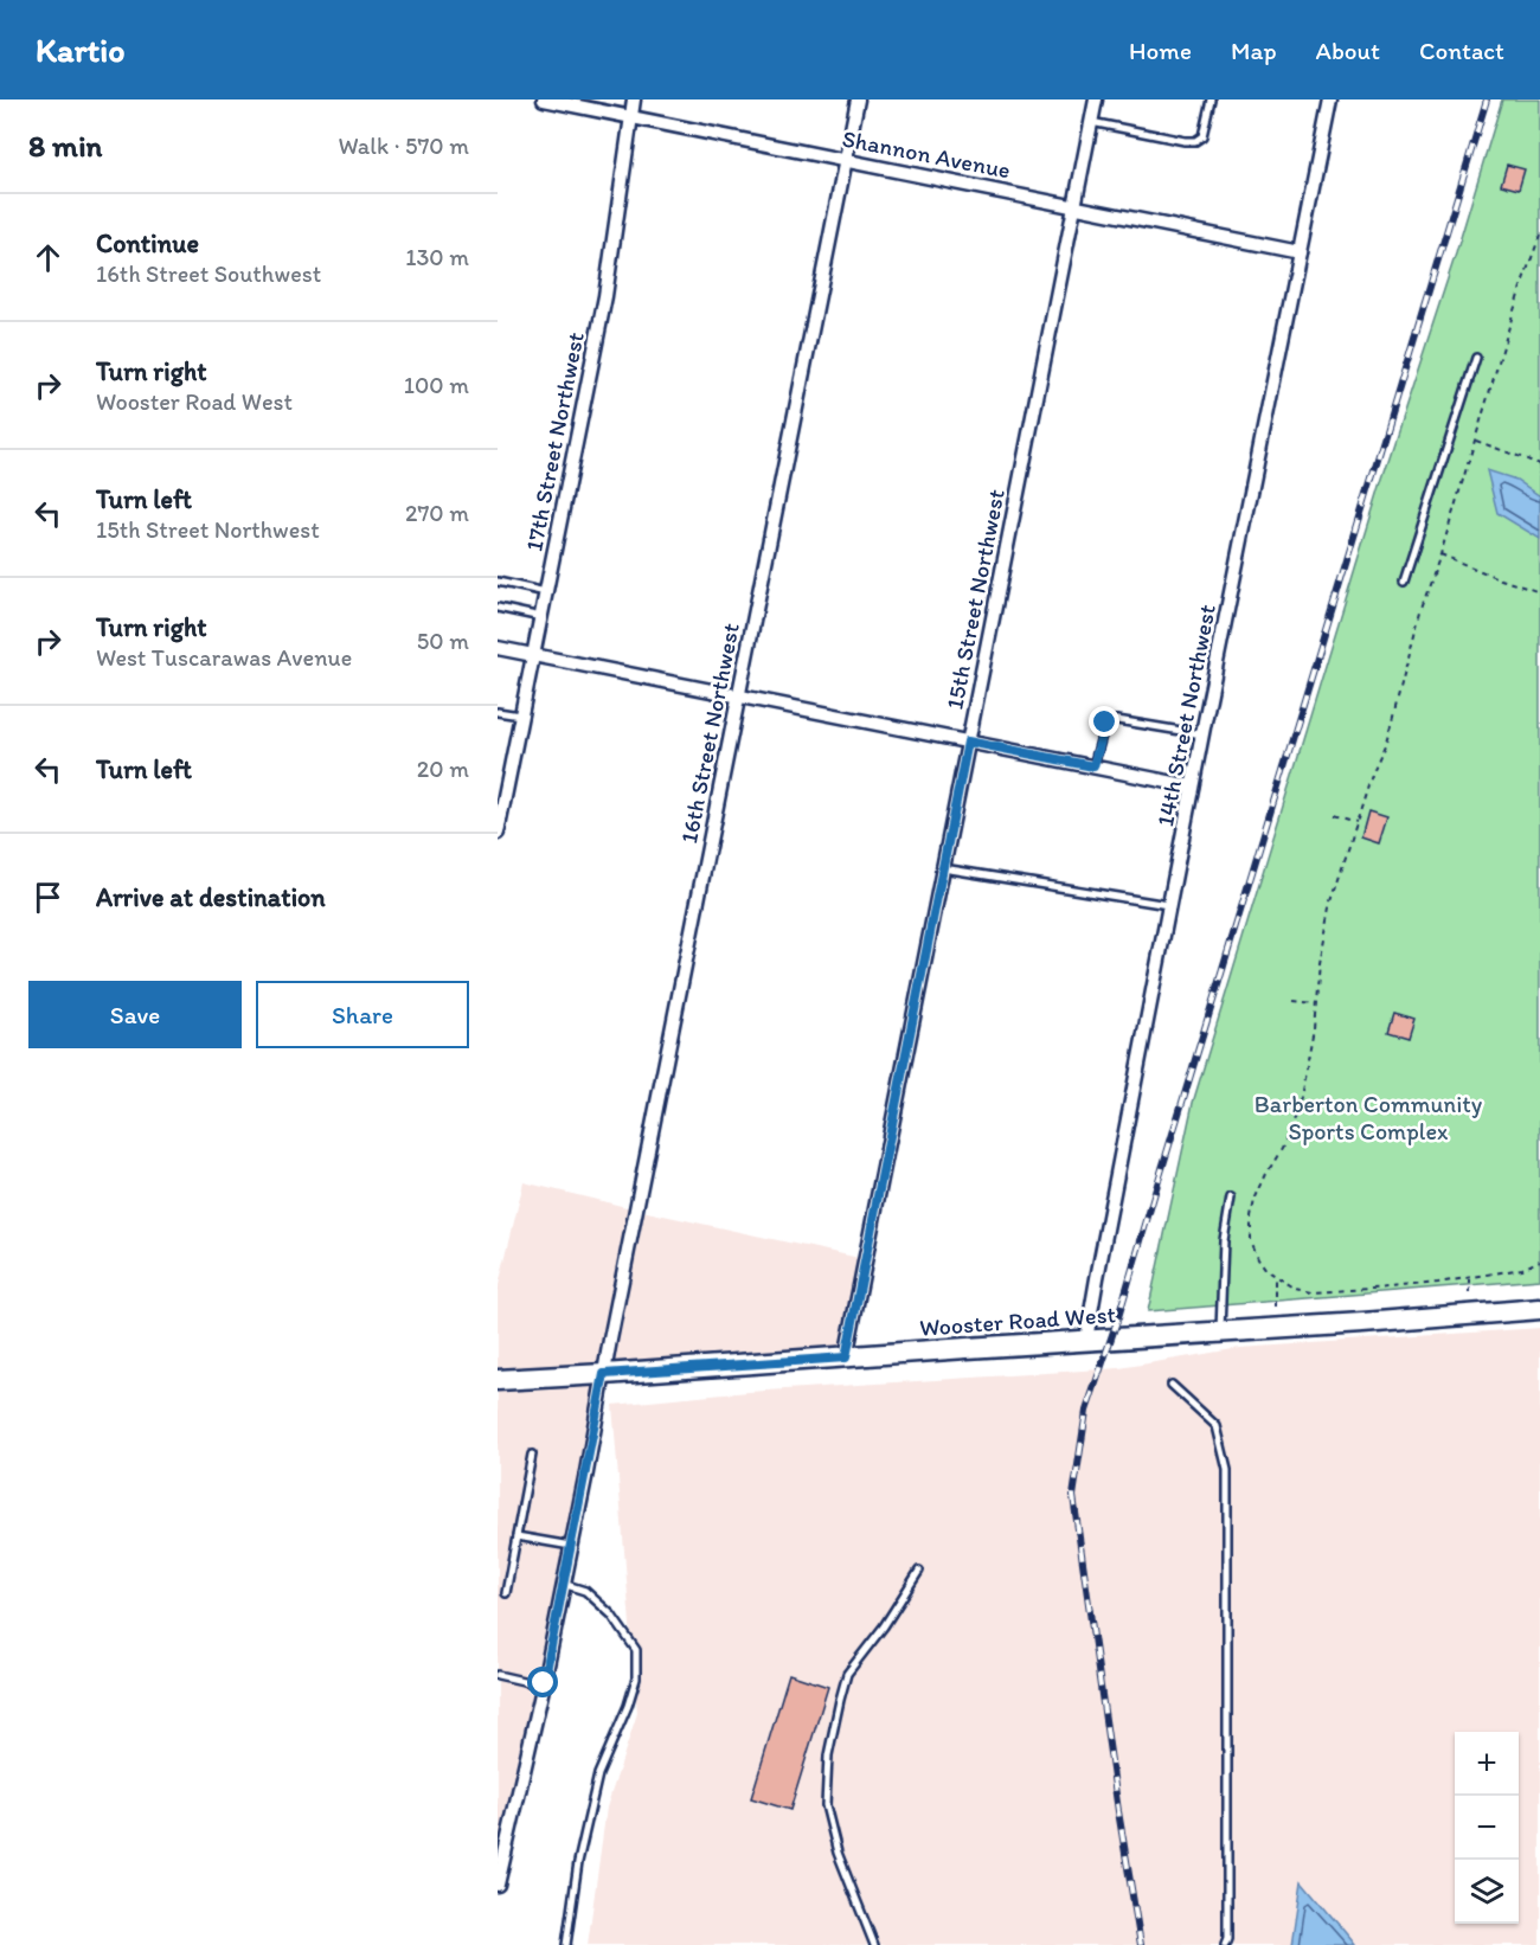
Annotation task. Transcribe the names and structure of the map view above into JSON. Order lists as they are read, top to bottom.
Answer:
{
  "streets": {
    "main road": ["Wooster Road West"],
    "street": [
      "Shannon Avenue",
      "17th Street Northwest",
      "15th Street Northwest",
      "14th Street Northwest",
      "16th Street Northwest"
    ]
  },
  "crossings": [
    ["Shannon Avenue", "17th Street Northwest"],
    ["Shannon Avenue", "15th Street Northwest"],
    ["Shannon Avenue", "14th Street Northwest"],
    ["Shannon Avenue", "16th Street Northwest"],
    ["15th Street Northwest", "Wooster Road West"],
    ["14th Street Northwest", "Wooster Road West"],
    ["16th Street Northwest", "Wooster Road West"]
  ],
  "parks": ["Barberton Community Sports Complex"],
  "page": {
    "header": "Kartio",
    "nav": [
      "Home",
      "Map",
      "About",
      "Contact"
    ],
    "heading": ["8 min", "Walk · 570 m"],
    "list": [
      ["Continue", "16th Street Southwest", "130 m"],
      ["Turn right", "Wooster Road West", "100 m"],
      ["Turn left", "15th Street Northwest", "270 m"],
      ["Turn right", "West Tuscarawas Avenue", "50 m"],
      ["Turn left", "20 m"],
      "Arrive at destination"
    ],
    "buttons": ["Save", "Share"],
    "map_buttons": ["+", "−"]
  }
}
